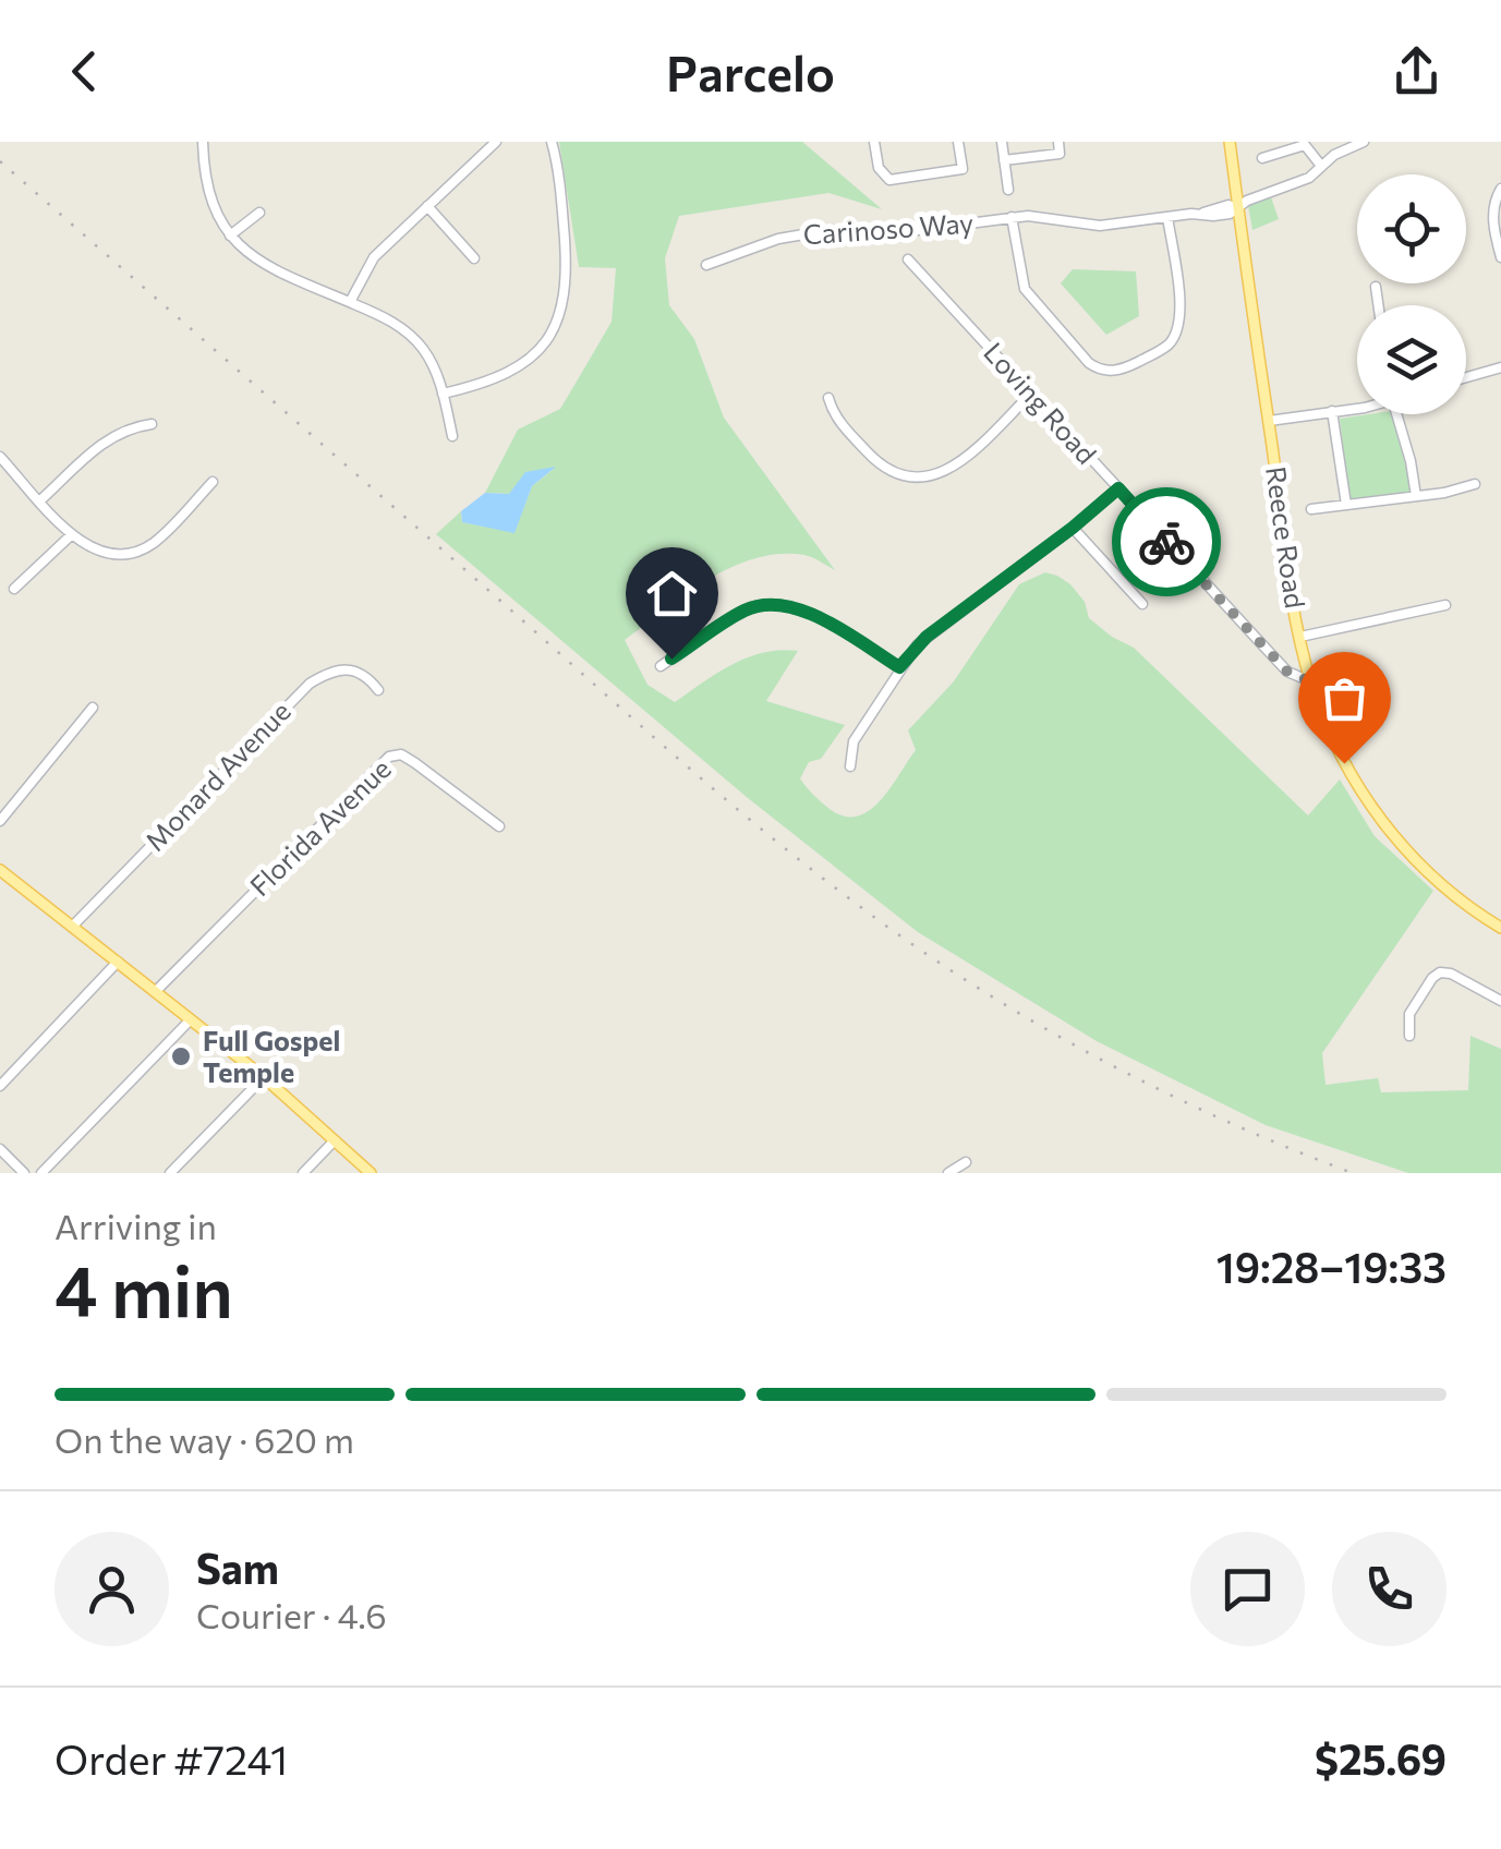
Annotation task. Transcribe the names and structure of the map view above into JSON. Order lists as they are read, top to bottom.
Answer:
{
  "streets": {
    "main road": ["Reece Road"],
    "street": [
      "Carinoso Way",
      "Loving Road",
      "Monard Avenue",
      "Florida Avenue"
    ]
  },
  "crossings": [
    ["Carinoso Way", "Reece Road"],
    ["Loving Road", "Reece Road"]
  ],
  "places": ["Full Gospel Temple"],
  "page": {
    "header": "Parcelo",
    "heading": ["4 min", "Arriving in", "19:28–19:33"],
    "panel": [
      "Sam",
      "Courier · 4.6",
      "Order #7241",
      "$25.69"
    ],
    "bar": "On the way · 620 m"
  }
}
